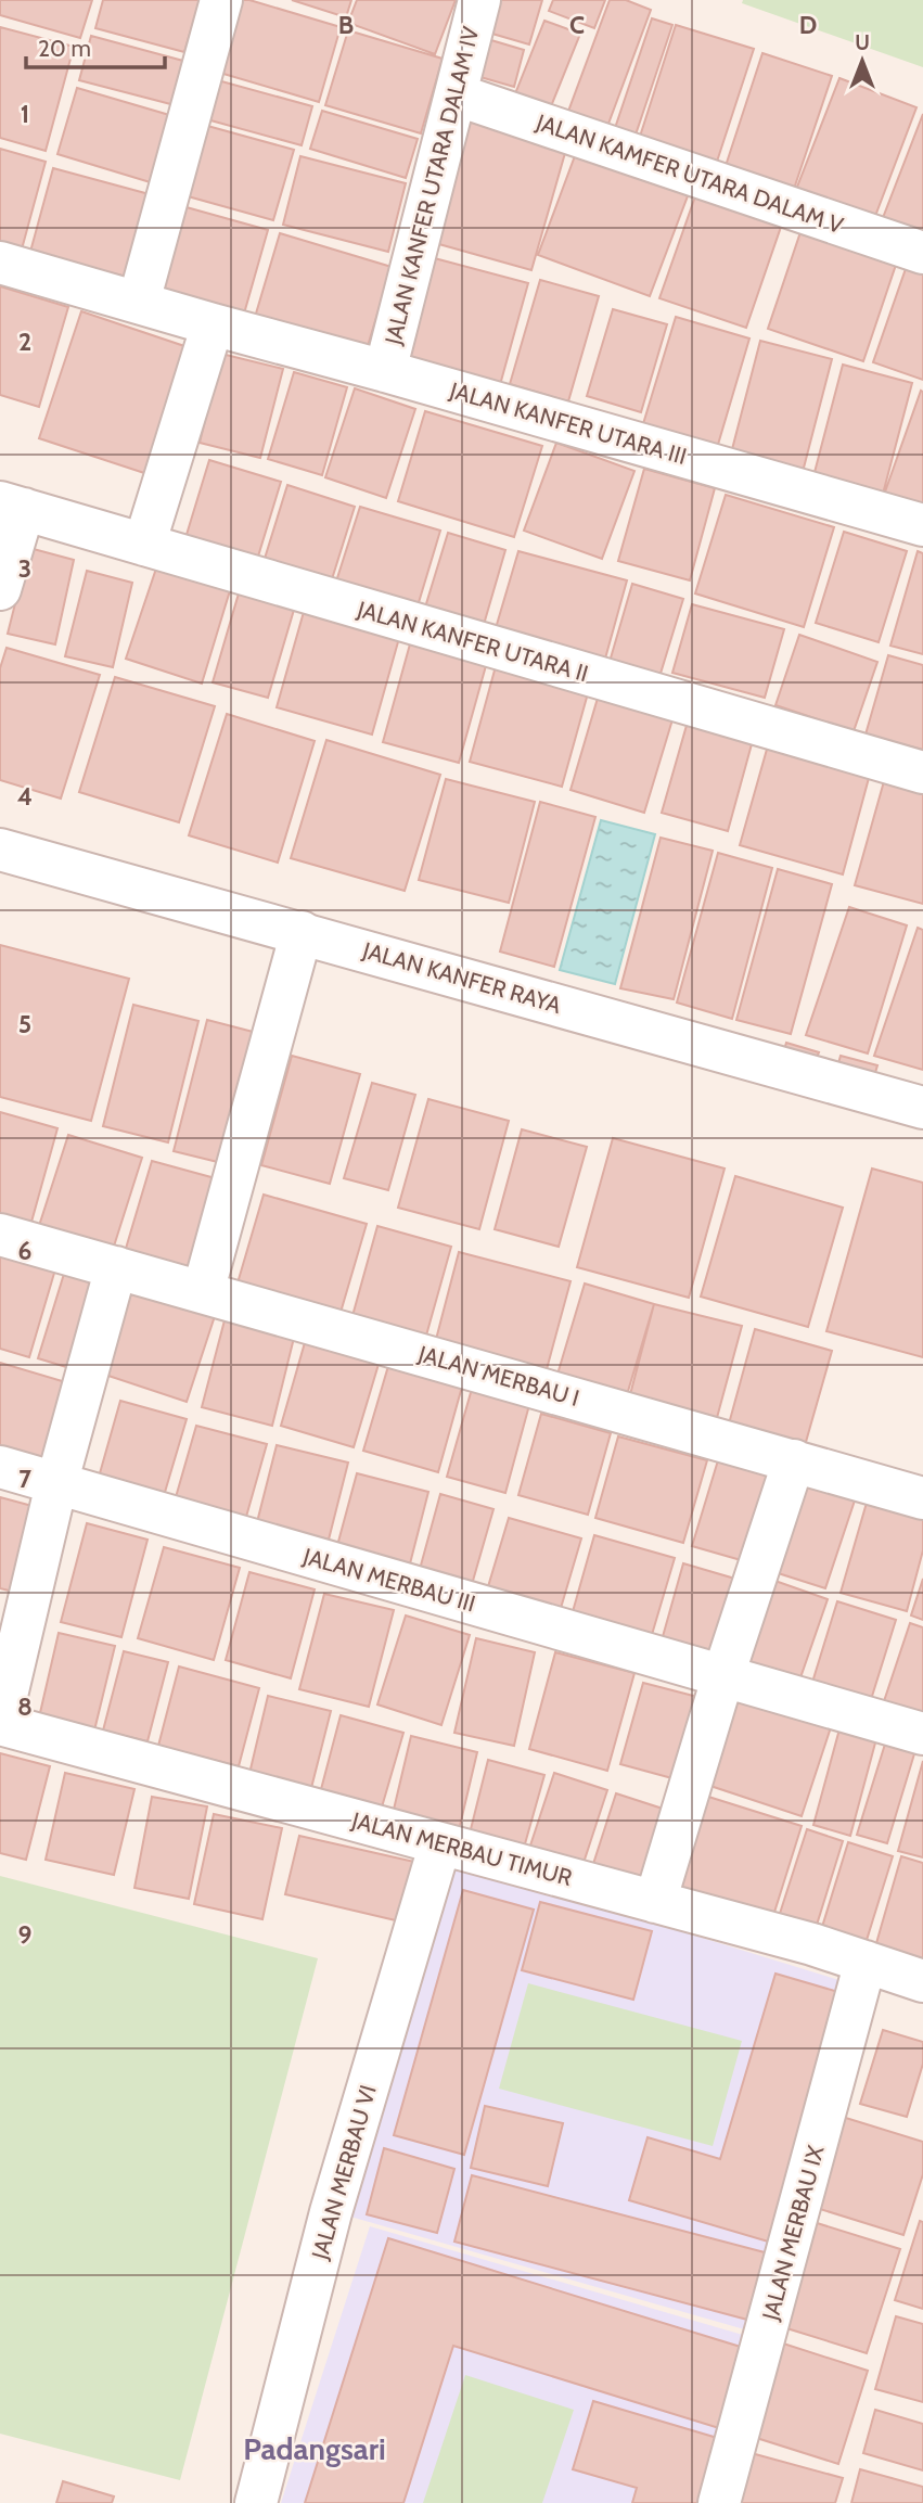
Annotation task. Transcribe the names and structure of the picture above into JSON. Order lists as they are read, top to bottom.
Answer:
{
  "streets": {
    "street": [
      "JALAN KAMFER UTARA DALAM V",
      "JALAN KANFER UTARA DALAM IV",
      "JALAN KANFER UTARA III",
      "JALAN KANFER UTARA II",
      "JALAN KANFER RAYA",
      "JALAN MERBAU I",
      "JALAN MERBAU III",
      "JALAN MERBAU TIMUR",
      "JALAN MERBAU VI",
      "JALAN MERBAU IX"
    ]
  },
  "crossings": [
    ["JALAN KAMFER UTARA DALAM V", "JALAN KANFER UTARA DALAM IV"],
    ["JALAN KANFER UTARA DALAM IV", "JALAN KANFER UTARA III"],
    ["JALAN MERBAU TIMUR", "JALAN MERBAU VI"],
    ["JALAN MERBAU TIMUR", "JALAN MERBAU IX"]
  ],
  "districts": ["Padangsari"],
  "scale_bar": "20 m",
  "north": "top",
  "grid": {
    "columns": ["B", "C", "D"],
    "rows": [
      "1",
      "2",
      "3",
      "4",
      "5",
      "6",
      "7",
      "8",
      "9"
    ]
  }
}
